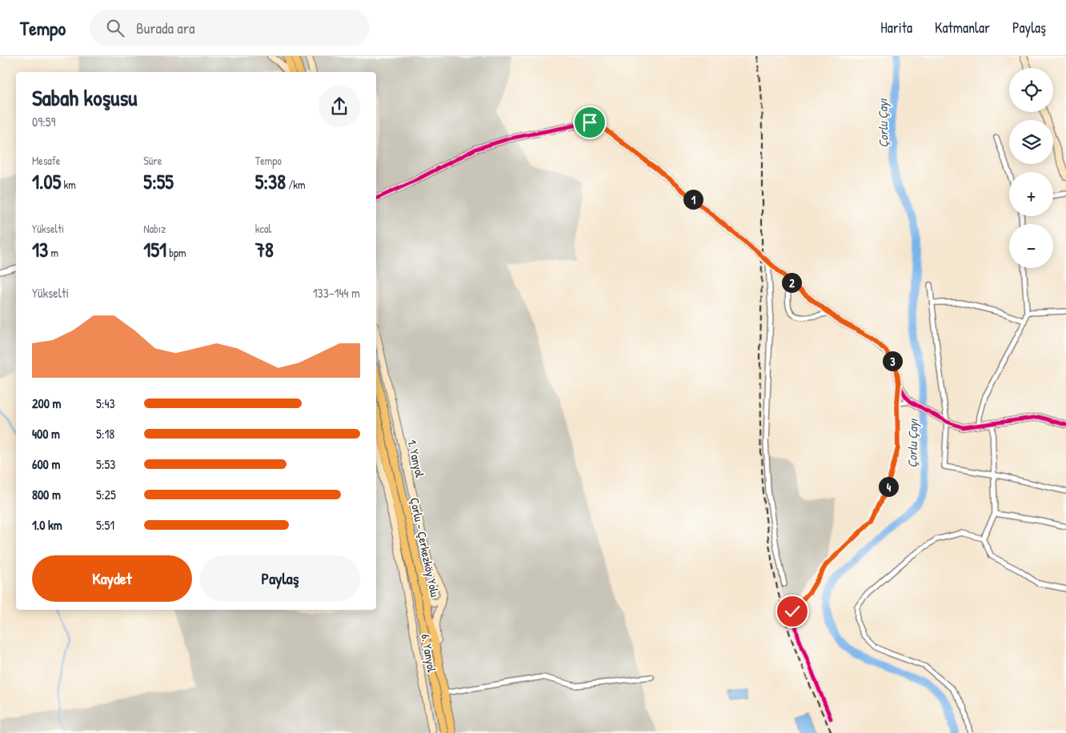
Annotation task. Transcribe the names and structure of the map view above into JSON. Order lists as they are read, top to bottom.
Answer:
{
  "streets": {
    "main road": ["Çorlu - Çerkezköy Yolu"],
    "street": ["1. Yanyol", "6. Yanyol"]
  },
  "water": ["Çorlu Çayı"],
  "page": {
    "header": "Tempo",
    "search": "Burada ara",
    "nav": ["Harita", "Katmanlar", "Paylaş"],
    "map_buttons": ["+", "−"],
    "heading": ["Sabah koşusu", "09:59"],
    "stats": [
      ["Mesafe", "1.05 km"],
      ["Süre", "5:55"],
      ["Tempo", "5:38 /km"],
      ["Yükselti", "13 m"],
      ["Nabız", "151 bpm"],
      ["kcal", "78"]
    ],
    "pins": [
      "1",
      "2",
      "3",
      "4"
    ],
    "chart": ["Yükselti", "133–144 m"],
    "list": [
      {
        "name": "200 m",
        "note": "5:43"
      },
      {
        "name": "400 m",
        "note": "5:18"
      },
      {
        "name": "600 m",
        "note": "5:53"
      },
      {
        "name": "800 m",
        "note": "5:25"
      },
      {
        "name": "1.0 km",
        "note": "5:51"
      }
    ],
    "buttons": ["Kaydet", "Paylaş"]
  }
}
